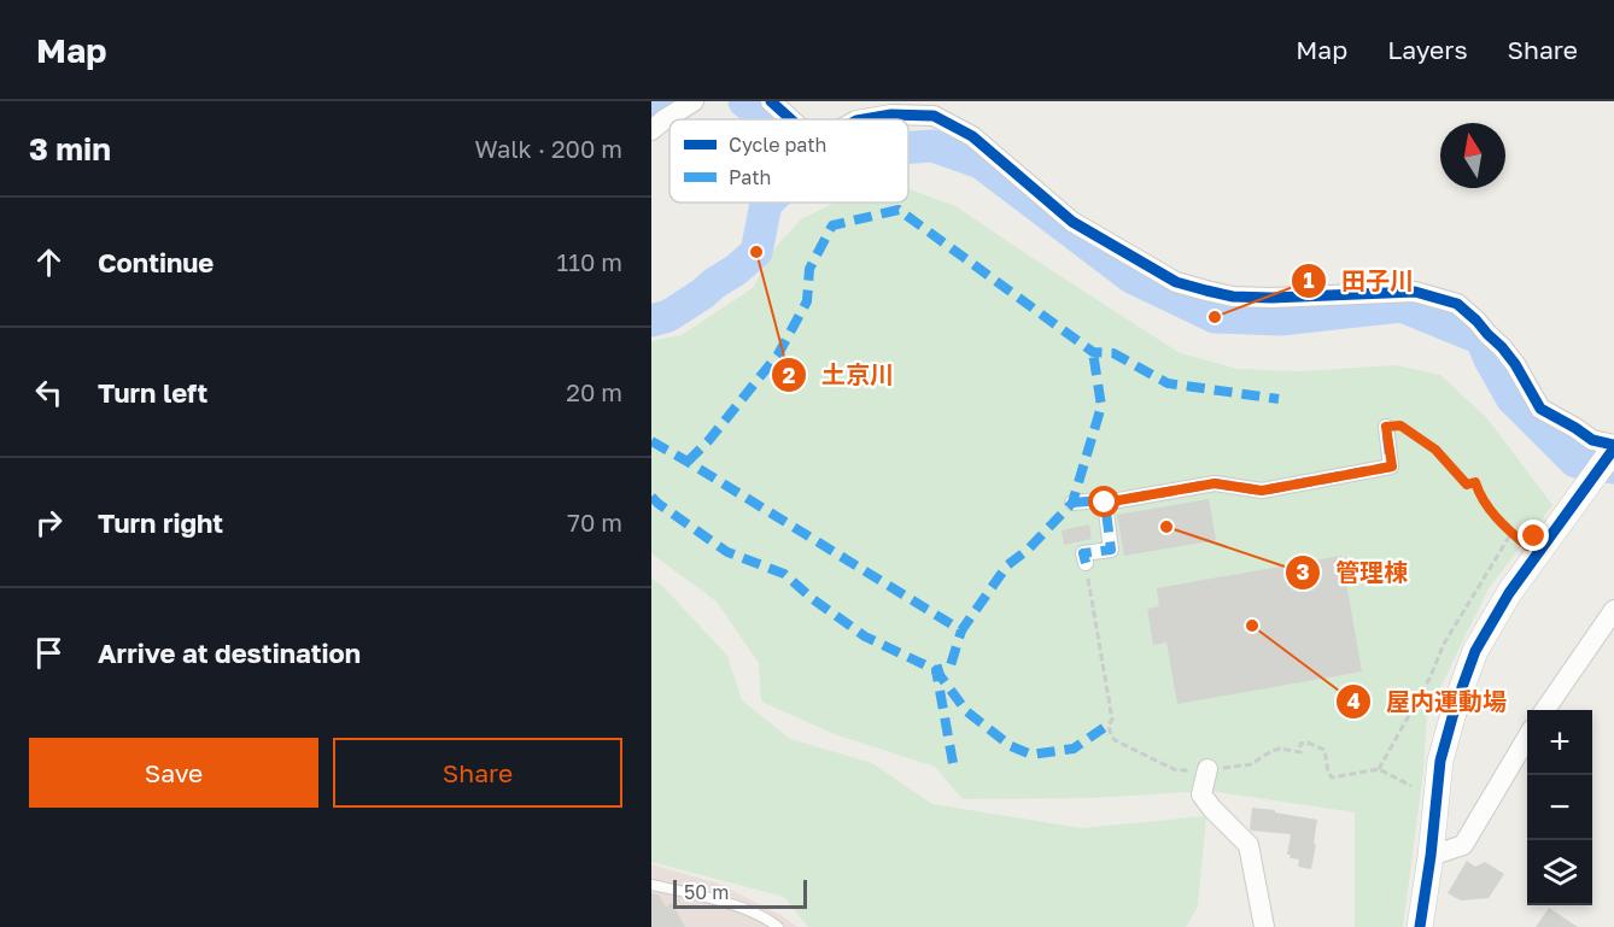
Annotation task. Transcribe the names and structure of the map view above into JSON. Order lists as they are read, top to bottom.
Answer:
{
  "places": [
    "土京川",
    "田子川",
    "管理棟",
    "屋内運動場"
  ],
  "legend": ["Cycle path", "Path"],
  "scale_bar": "50 m",
  "north": "top",
  "page": {
    "header": "Map",
    "nav": ["Map", "Layers", "Share"],
    "heading": ["3 min", "Walk · 200 m"],
    "list": [
      ["Continue", "110 m"],
      ["Turn left", "20 m"],
      ["Turn right", "70 m"],
      "Arrive at destination"
    ],
    "map_buttons": ["+", "−"],
    "buttons": ["Save", "Share"],
    "scale": "50 m"
  }
}
